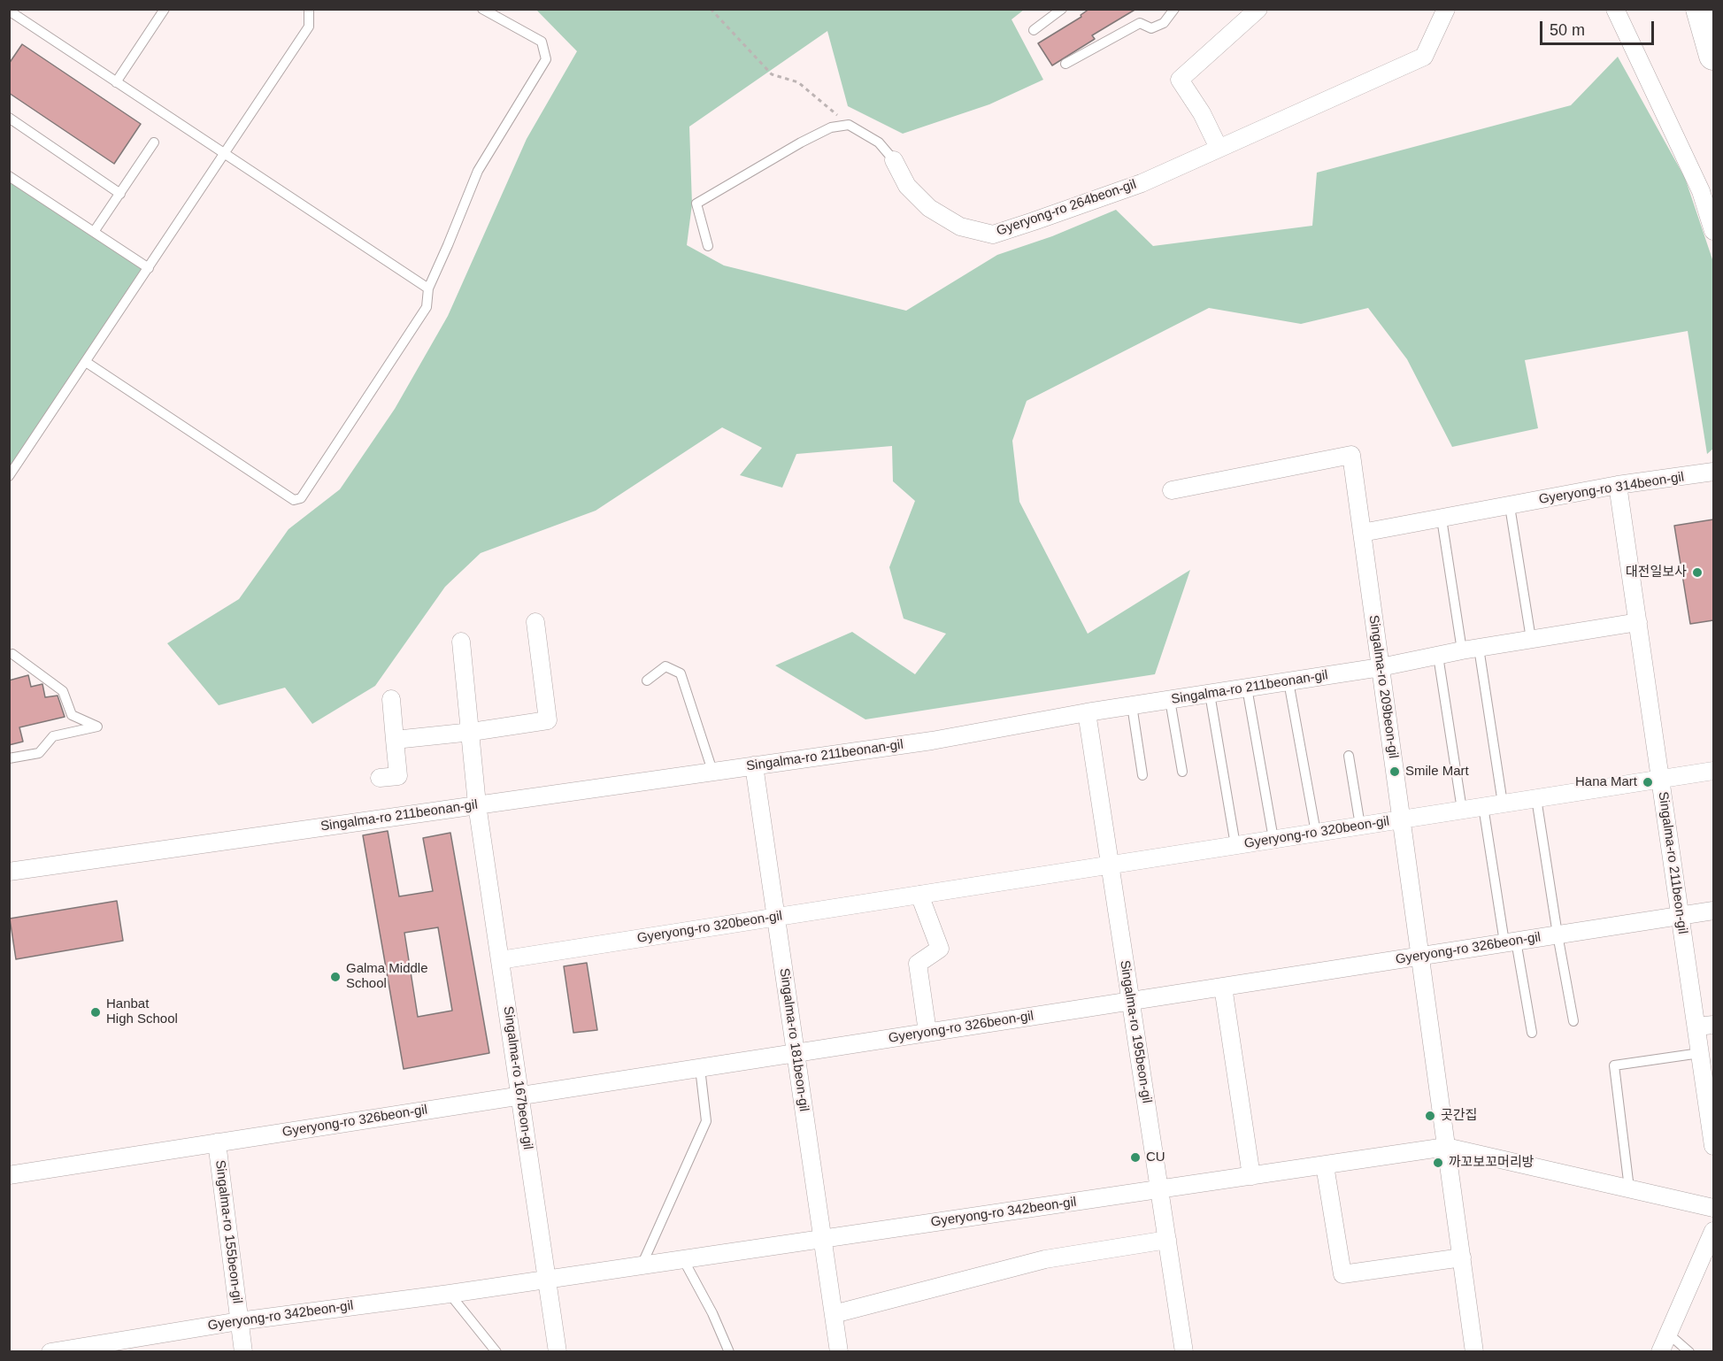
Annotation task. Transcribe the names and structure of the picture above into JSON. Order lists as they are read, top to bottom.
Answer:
{
  "streets": {
    "street": [
      "Gyeryong-ro 264beon-gil",
      "Gyeryong-ro 314beon-gil",
      "Singalma-ro 209beon-gil",
      "Singalma-ro 211beonan-gil",
      "Gyeryong-ro 320beon-gil",
      "Singalma-ro 211beon-gil",
      "Gyeryong-ro 326beon-gil",
      "Singalma-ro 195beon-gil",
      "Singalma-ro 181beon-gil",
      "Singalma-ro 167beon-gil",
      "Gyeryong-ro 342beon-gil",
      "Singalma-ro 155beon-gil"
    ]
  },
  "crossings": [
    ["Gyeryong-ro 314beon-gil", "Singalma-ro 209beon-gil"],
    ["Gyeryong-ro 314beon-gil", "Singalma-ro 211beon-gil"],
    ["Singalma-ro 209beon-gil", "Singalma-ro 211beonan-gil"],
    ["Singalma-ro 209beon-gil", "Gyeryong-ro 320beon-gil"],
    ["Singalma-ro 209beon-gil", "Gyeryong-ro 326beon-gil"],
    ["Singalma-ro 209beon-gil", "Gyeryong-ro 342beon-gil"],
    ["Singalma-ro 211beonan-gil", "Singalma-ro 211beon-gil"],
    ["Singalma-ro 211beonan-gil", "Singalma-ro 195beon-gil"],
    ["Singalma-ro 211beonan-gil", "Singalma-ro 181beon-gil"],
    ["Singalma-ro 211beonan-gil", "Singalma-ro 167beon-gil"],
    ["Gyeryong-ro 320beon-gil", "Singalma-ro 211beon-gil"],
    ["Gyeryong-ro 320beon-gil", "Singalma-ro 195beon-gil"],
    ["Gyeryong-ro 320beon-gil", "Singalma-ro 181beon-gil"],
    ["Gyeryong-ro 320beon-gil", "Singalma-ro 167beon-gil"],
    ["Singalma-ro 211beon-gil", "Gyeryong-ro 326beon-gil"],
    ["Gyeryong-ro 326beon-gil", "Singalma-ro 195beon-gil"],
    ["Gyeryong-ro 326beon-gil", "Singalma-ro 181beon-gil"],
    ["Gyeryong-ro 326beon-gil", "Singalma-ro 167beon-gil"],
    ["Gyeryong-ro 326beon-gil", "Singalma-ro 155beon-gil"],
    ["Singalma-ro 195beon-gil", "Gyeryong-ro 342beon-gil"],
    ["Singalma-ro 181beon-gil", "Gyeryong-ro 342beon-gil"],
    ["Singalma-ro 167beon-gil", "Gyeryong-ro 342beon-gil"],
    ["Gyeryong-ro 342beon-gil", "Singalma-ro 155beon-gil"]
  ],
  "places": [
    "대전일보사",
    "Smile Mart",
    "Hana Mart",
    "Galma Middle School",
    "Hanbat High School",
    "곳간집",
    "CU",
    "까꼬보꼬머리방"
  ],
  "scale_bar": "50 m"
}
